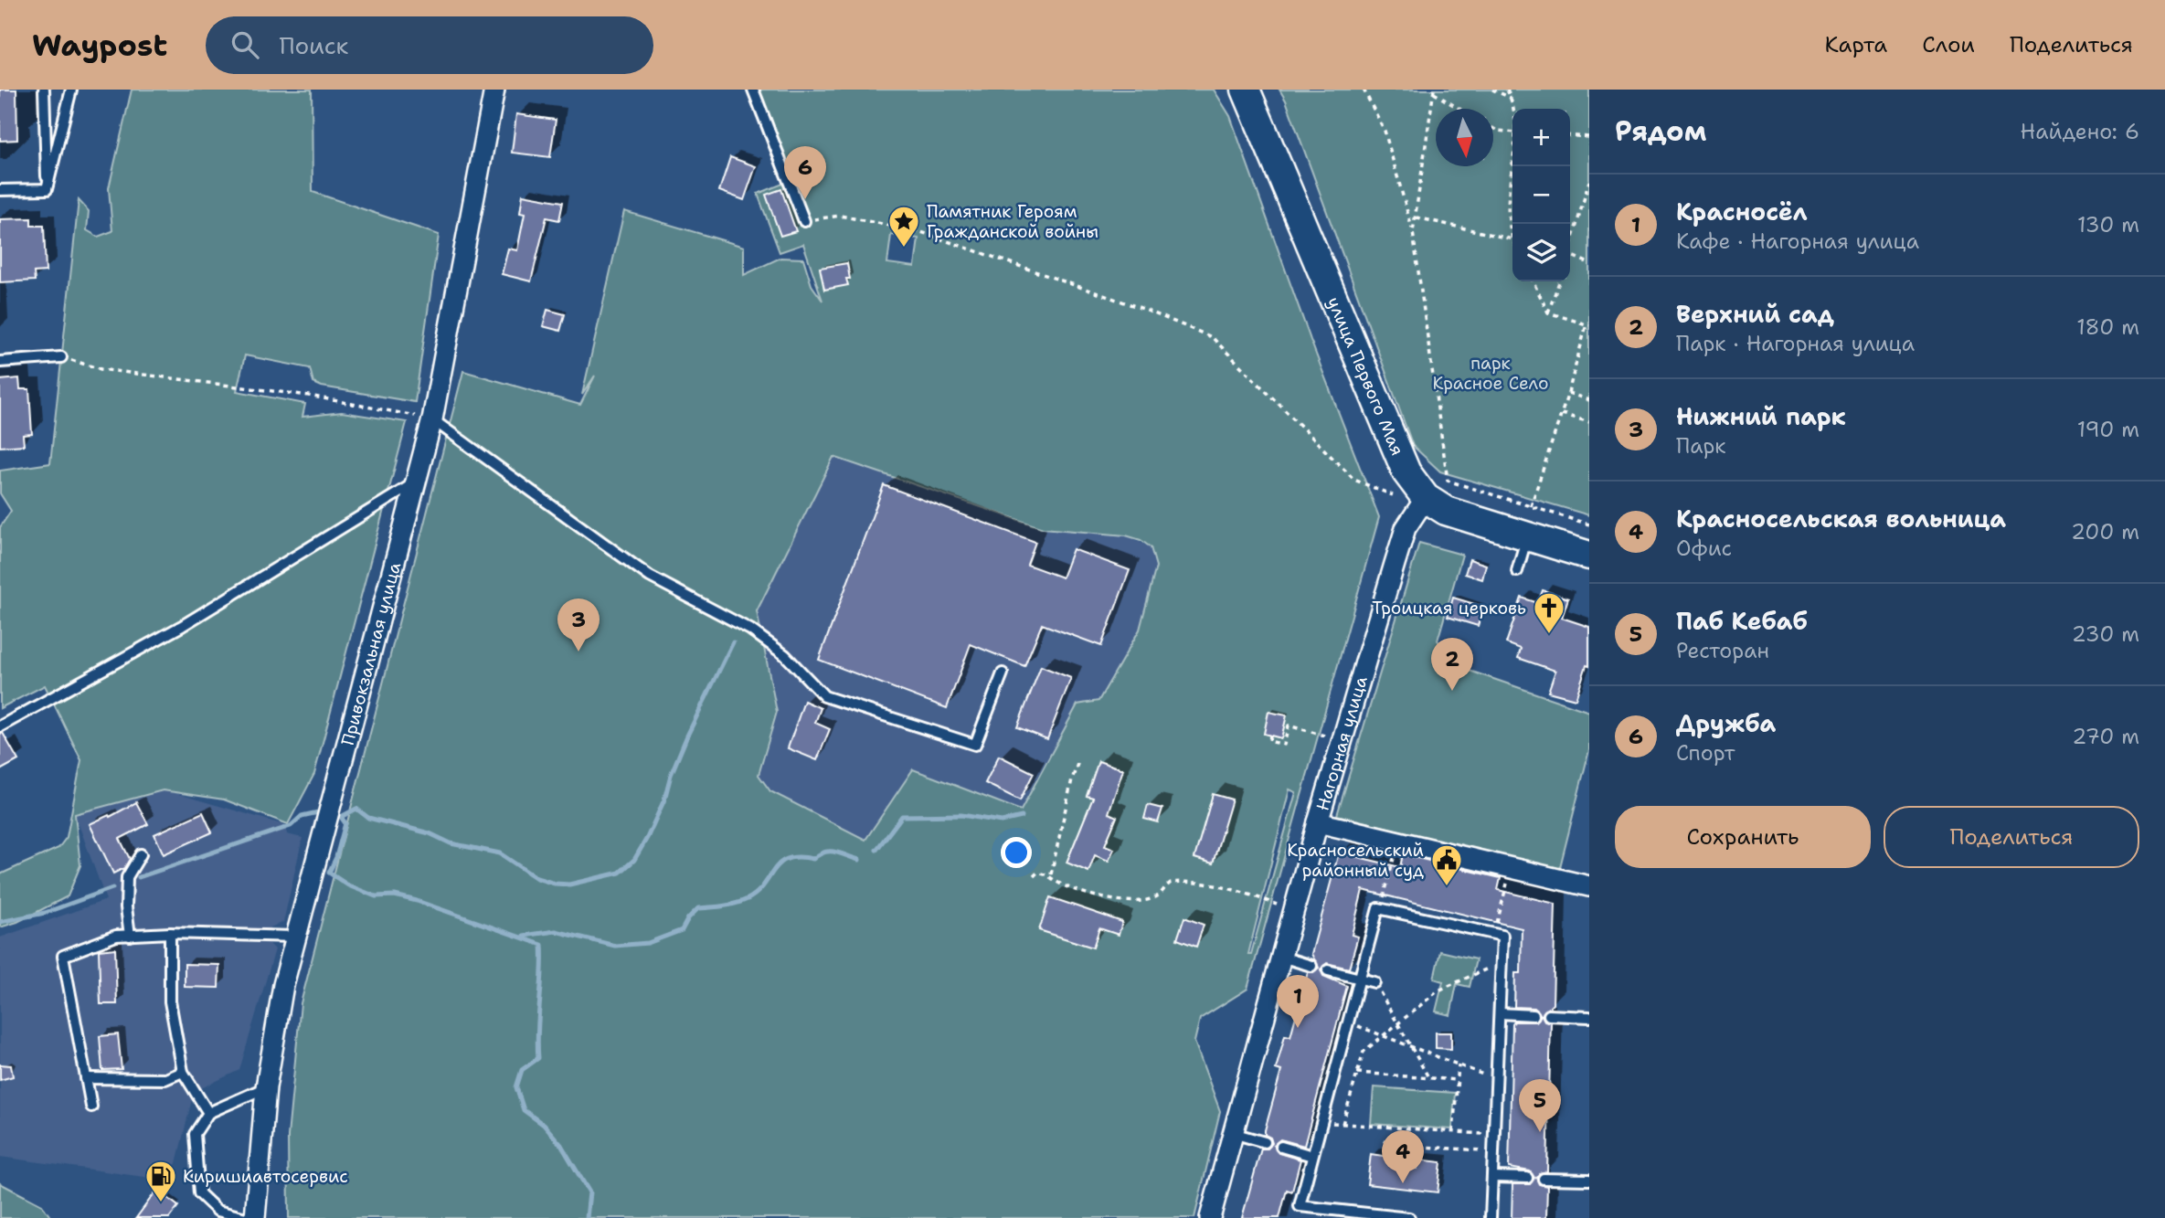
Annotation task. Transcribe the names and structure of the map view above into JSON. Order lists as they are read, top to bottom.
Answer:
{
  "streets": {
    "main road": ["улица Первого Мая"],
    "street": ["Привокзальная улица", "Нагорная улица"]
  },
  "crossings": [
    ["улица Первого Мая", "Нагорная улица"]
  ],
  "parks": ["парк Красное Село"],
  "places": {
    "place": ["Памятник Героям Гражданской войны"],
    "church": ["Троицкая церковь"],
    "public building": ["Красносельский районный суд"],
    "fuel station": ["Киришиавтосервис"]
  },
  "north": "bottom",
  "page": {
    "header": "Waypost",
    "search": "Поиск",
    "nav": ["Карта", "Слои", "Поделиться"],
    "heading": ["Рядом", "Найдено: 6"],
    "map_buttons": ["+", "−"],
    "pins": [
      "6",
      "3",
      "2",
      "1",
      "5",
      "4"
    ],
    "list": [
      {
        "mark": "1",
        "name": "Красносёл",
        "note": "Кафе · Нагорная улица",
        "value": "130 m"
      },
      {
        "mark": "2",
        "name": "Верхний сад",
        "note": "Парк · Нагорная улица",
        "value": "180 m"
      },
      {
        "mark": "3",
        "name": "Нижний парк",
        "note": "Парк",
        "value": "190 m"
      },
      {
        "mark": "4",
        "name": "Красносельская вольница",
        "note": "Офис",
        "value": "200 m"
      },
      {
        "mark": "5",
        "name": "Паб Кебаб",
        "note": "Ресторан",
        "value": "230 m"
      },
      {
        "mark": "6",
        "name": "Дружба",
        "note": "Спорт",
        "value": "270 m"
      }
    ],
    "buttons": ["Сохранить", "Поделиться"]
  }
}
